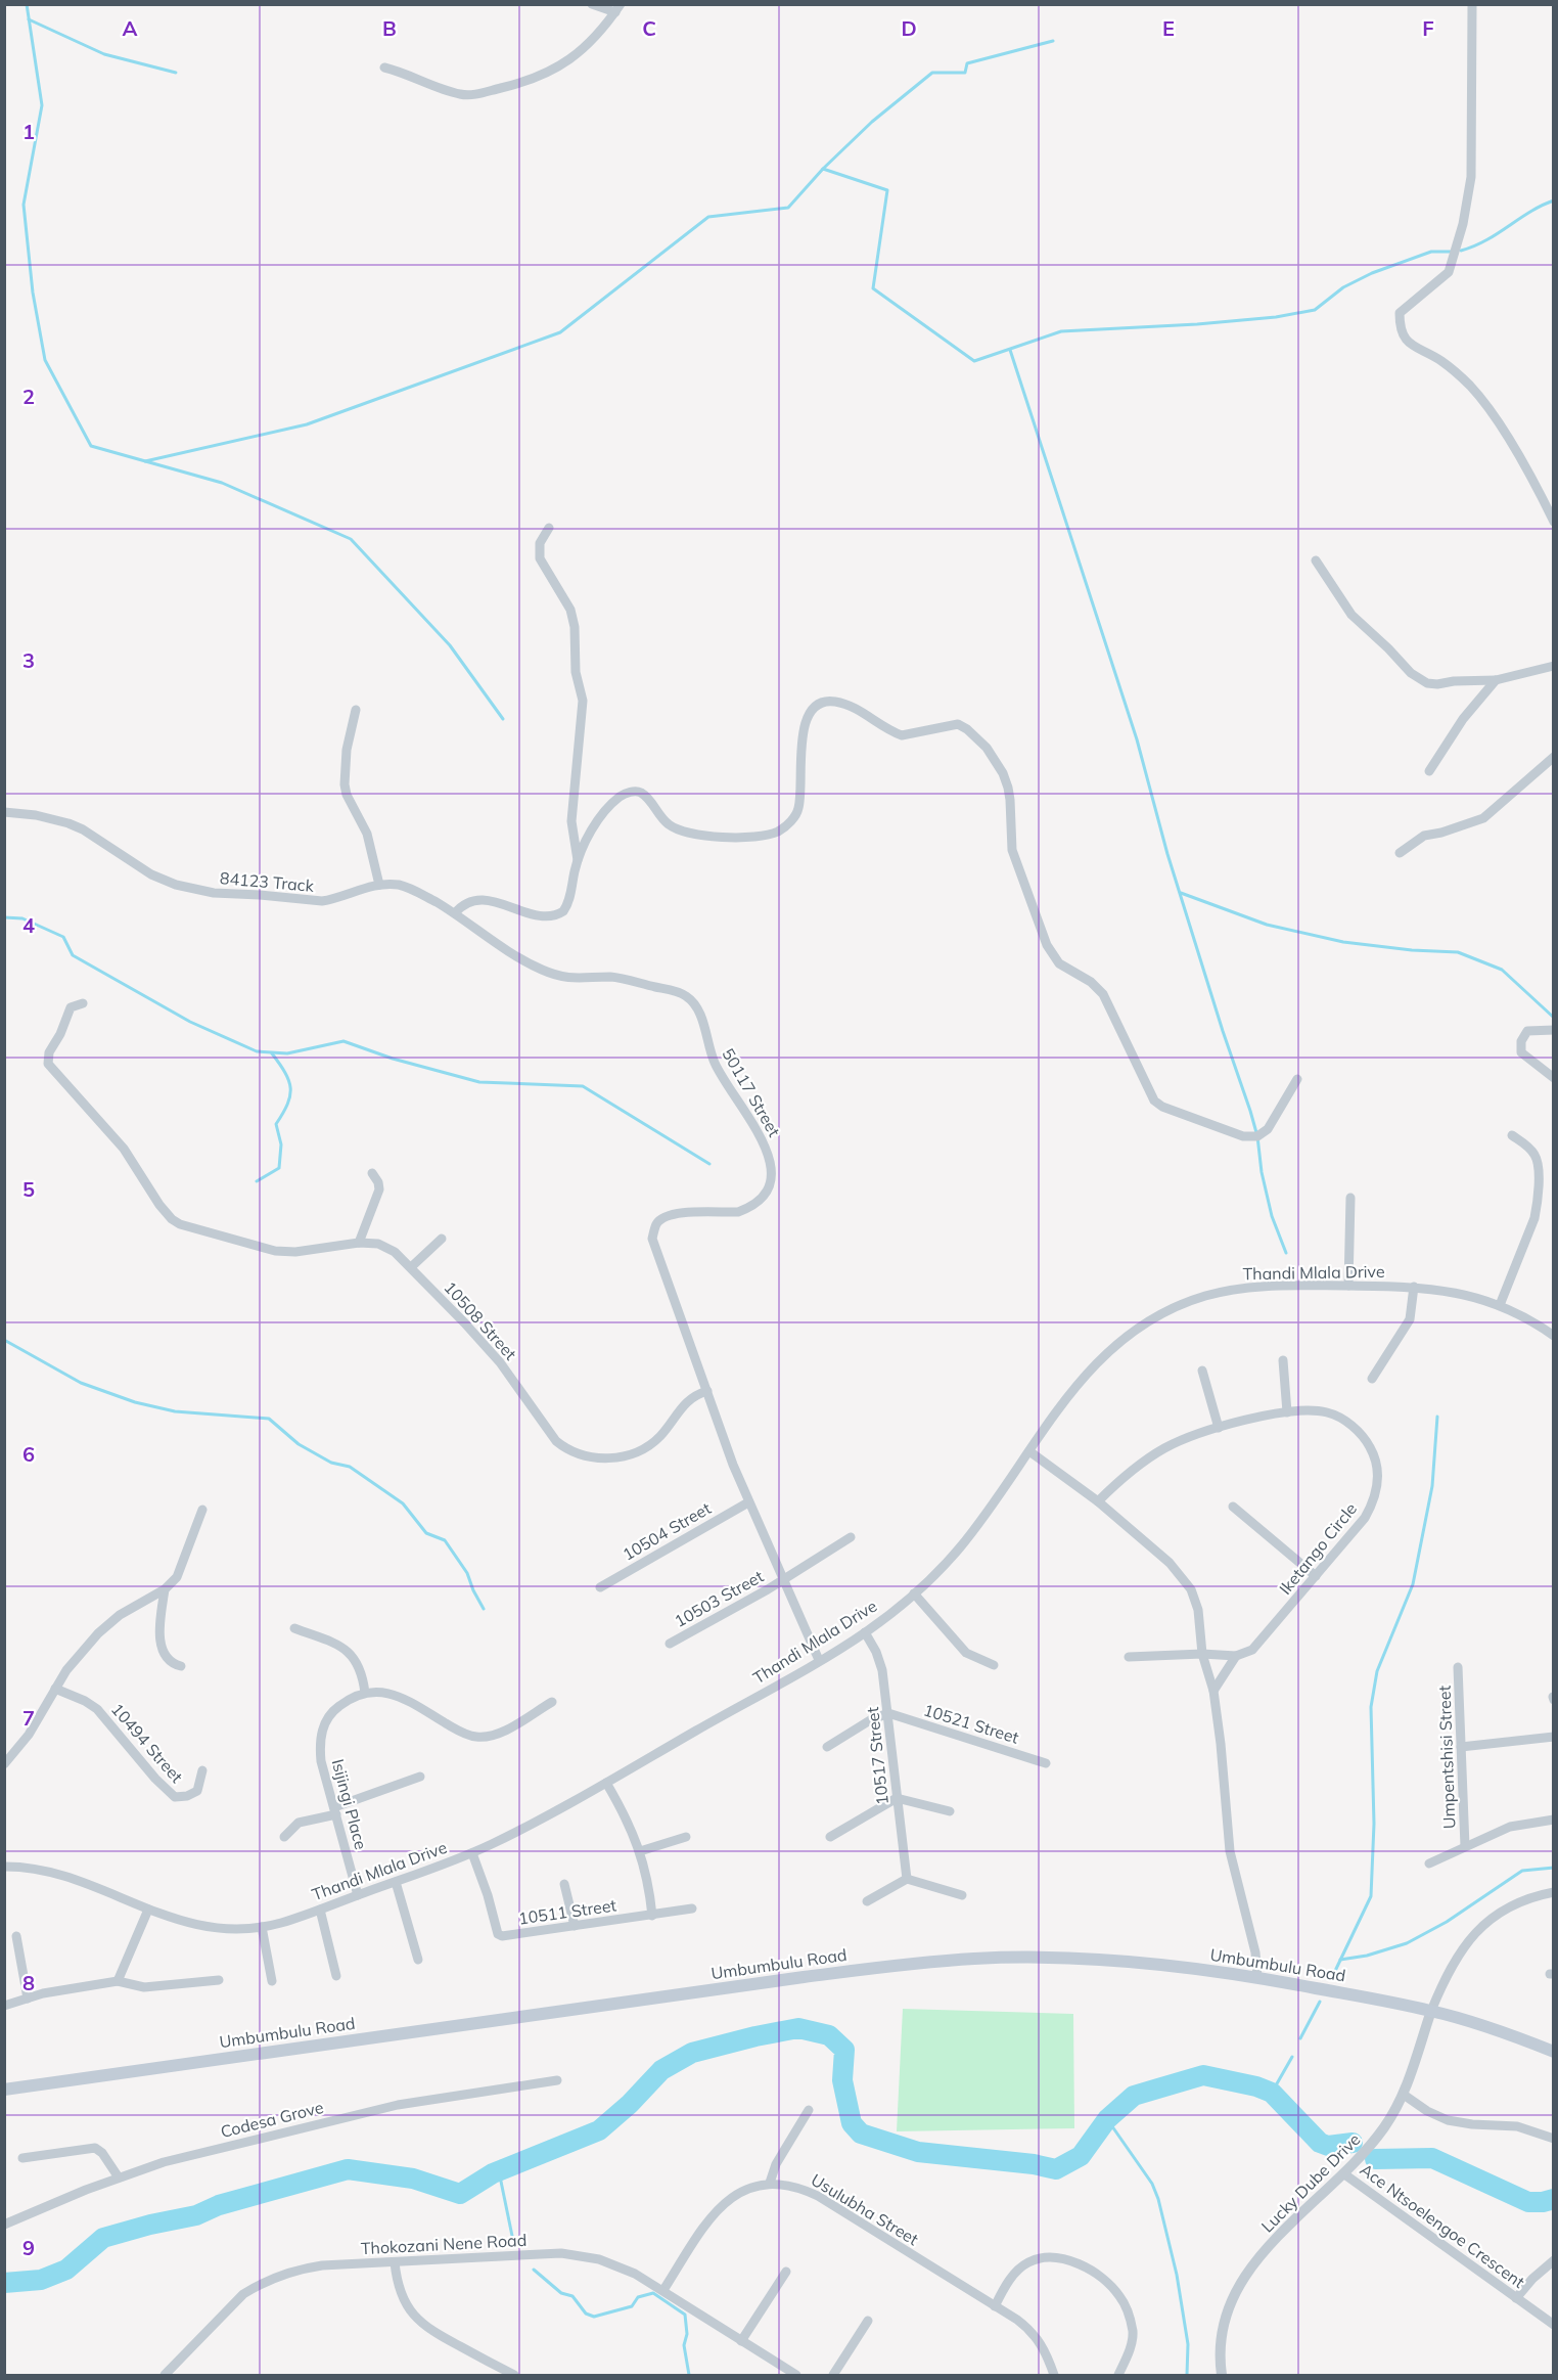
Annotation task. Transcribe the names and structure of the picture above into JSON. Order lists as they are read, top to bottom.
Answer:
{
  "streets": {
    "main road": ["Umbumbulu Road"],
    "street": [
      "84123 Track",
      "50117 Street",
      "Thandi Mlala Drive",
      "10508 Street",
      "10504 Street",
      "Iketango Circle",
      "10503 Street",
      "10521 Street",
      "10494 Street",
      "10517 Street",
      "Umpentshisi Street",
      "Isijingi Place",
      "10511 Street",
      "Codesa Grove",
      "Lucky Dube Drive",
      "Usulubha Street",
      "Ace Ntsoelengoe Crescent",
      "Thokozani Nene Road"
    ]
  },
  "crossings": [
    ["84123 Track", "50117 Street"],
    ["50117 Street", "10508 Street"],
    ["Thandi Mlala Drive", "10517 Street"],
    ["Thandi Mlala Drive", "Isijingi Place"],
    ["Thandi Mlala Drive", "10511 Street"],
    ["10521 Street", "10517 Street"],
    ["Umbumbulu Road", "Lucky Dube Drive"],
    ["Lucky Dube Drive", "Ace Ntsoelengoe Crescent"],
    ["Usulubha Street", "Thokozani Nene Road"]
  ],
  "grid": {
    "columns": [
      "A",
      "B",
      "C",
      "D",
      "E",
      "F"
    ],
    "rows": [
      "1",
      "2",
      "3",
      "4",
      "5",
      "6",
      "7",
      "8",
      "9"
    ]
  }
}
